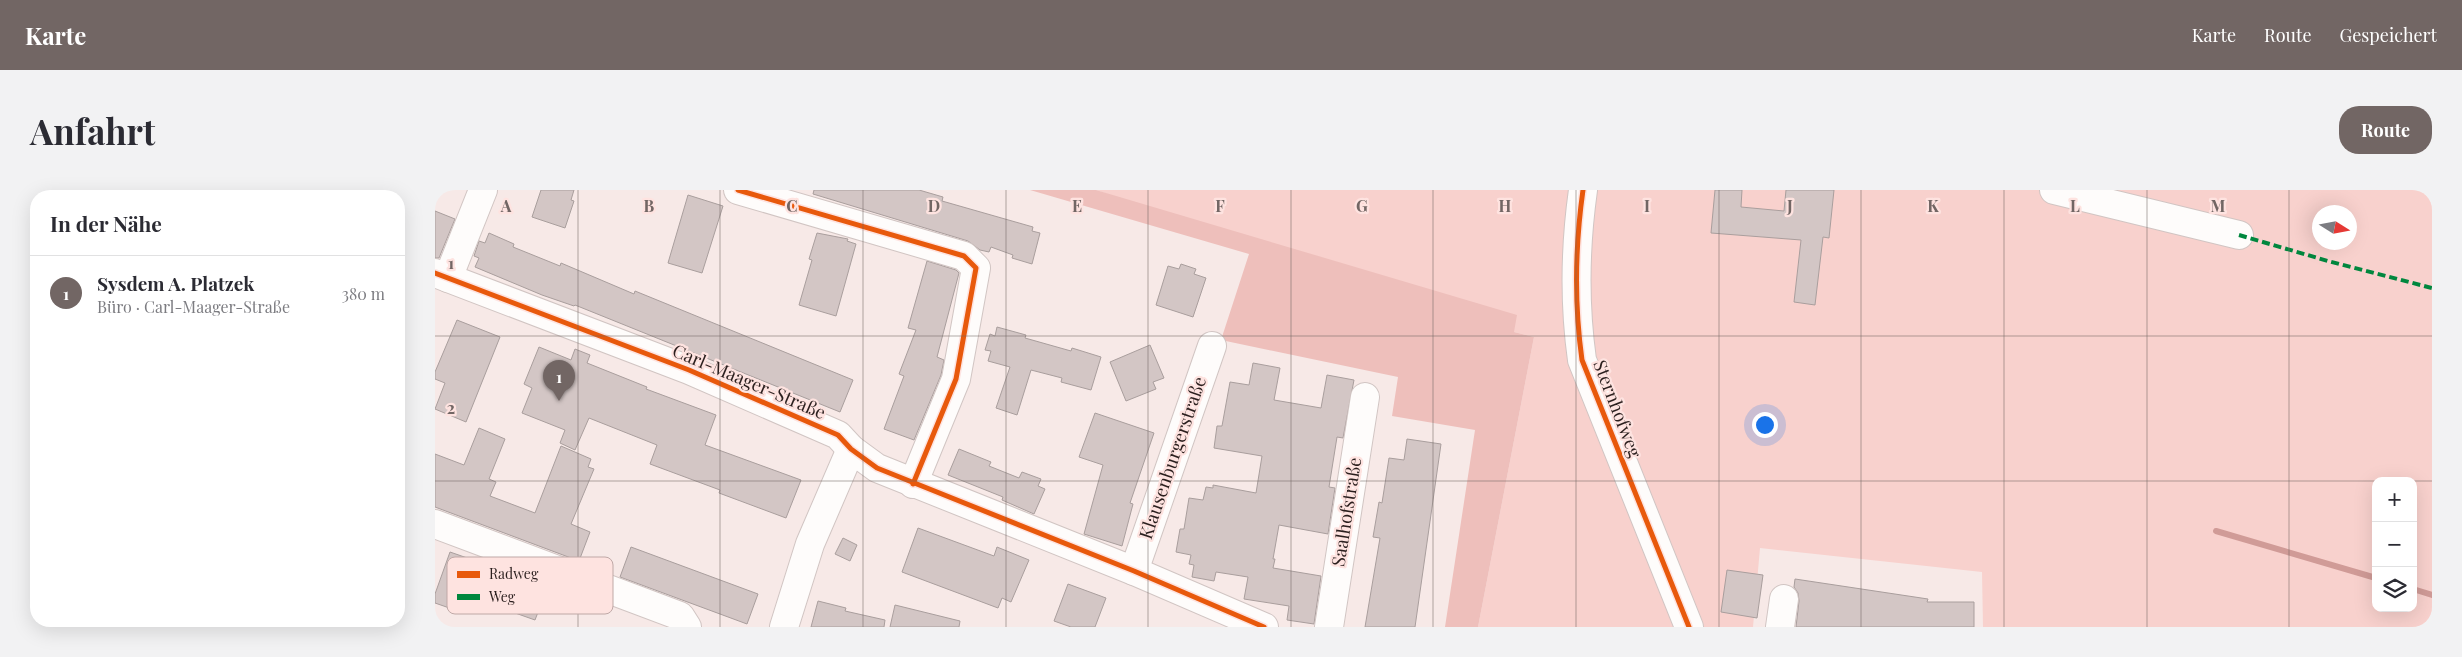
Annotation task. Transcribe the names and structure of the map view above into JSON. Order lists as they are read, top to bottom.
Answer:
{
  "streets": {
    "street": [
      "Carl-Maager-Straße",
      "Sternhofweg",
      "Klausenburgerstraße",
      "Saalhofstraße"
    ]
  },
  "crossings": [
    ["Carl-Maager-Straße", "Klausenburgerstraße"]
  ],
  "legend": ["Radweg", "Weg"],
  "north": "right",
  "page": {
    "header": "Karte",
    "nav": ["Karte", "Route", "Gespeichert"],
    "buttons": "Route",
    "title": "Anfahrt",
    "heading": "In der Nähe",
    "list": [
      {
        "mark": "1",
        "name": "Sysdem A. Platzek",
        "note": "Büro · Carl-Maager-Straße",
        "value": "380 m"
      }
    ],
    "pins": "1",
    "map_buttons": ["+", "−"]
  },
  "grid": {
    "columns": [
      "A",
      "B",
      "C",
      "D",
      "E",
      "F",
      "G",
      "H",
      "I",
      "J",
      "K",
      "L",
      "M"
    ],
    "rows": ["1", "2"]
  }
}
